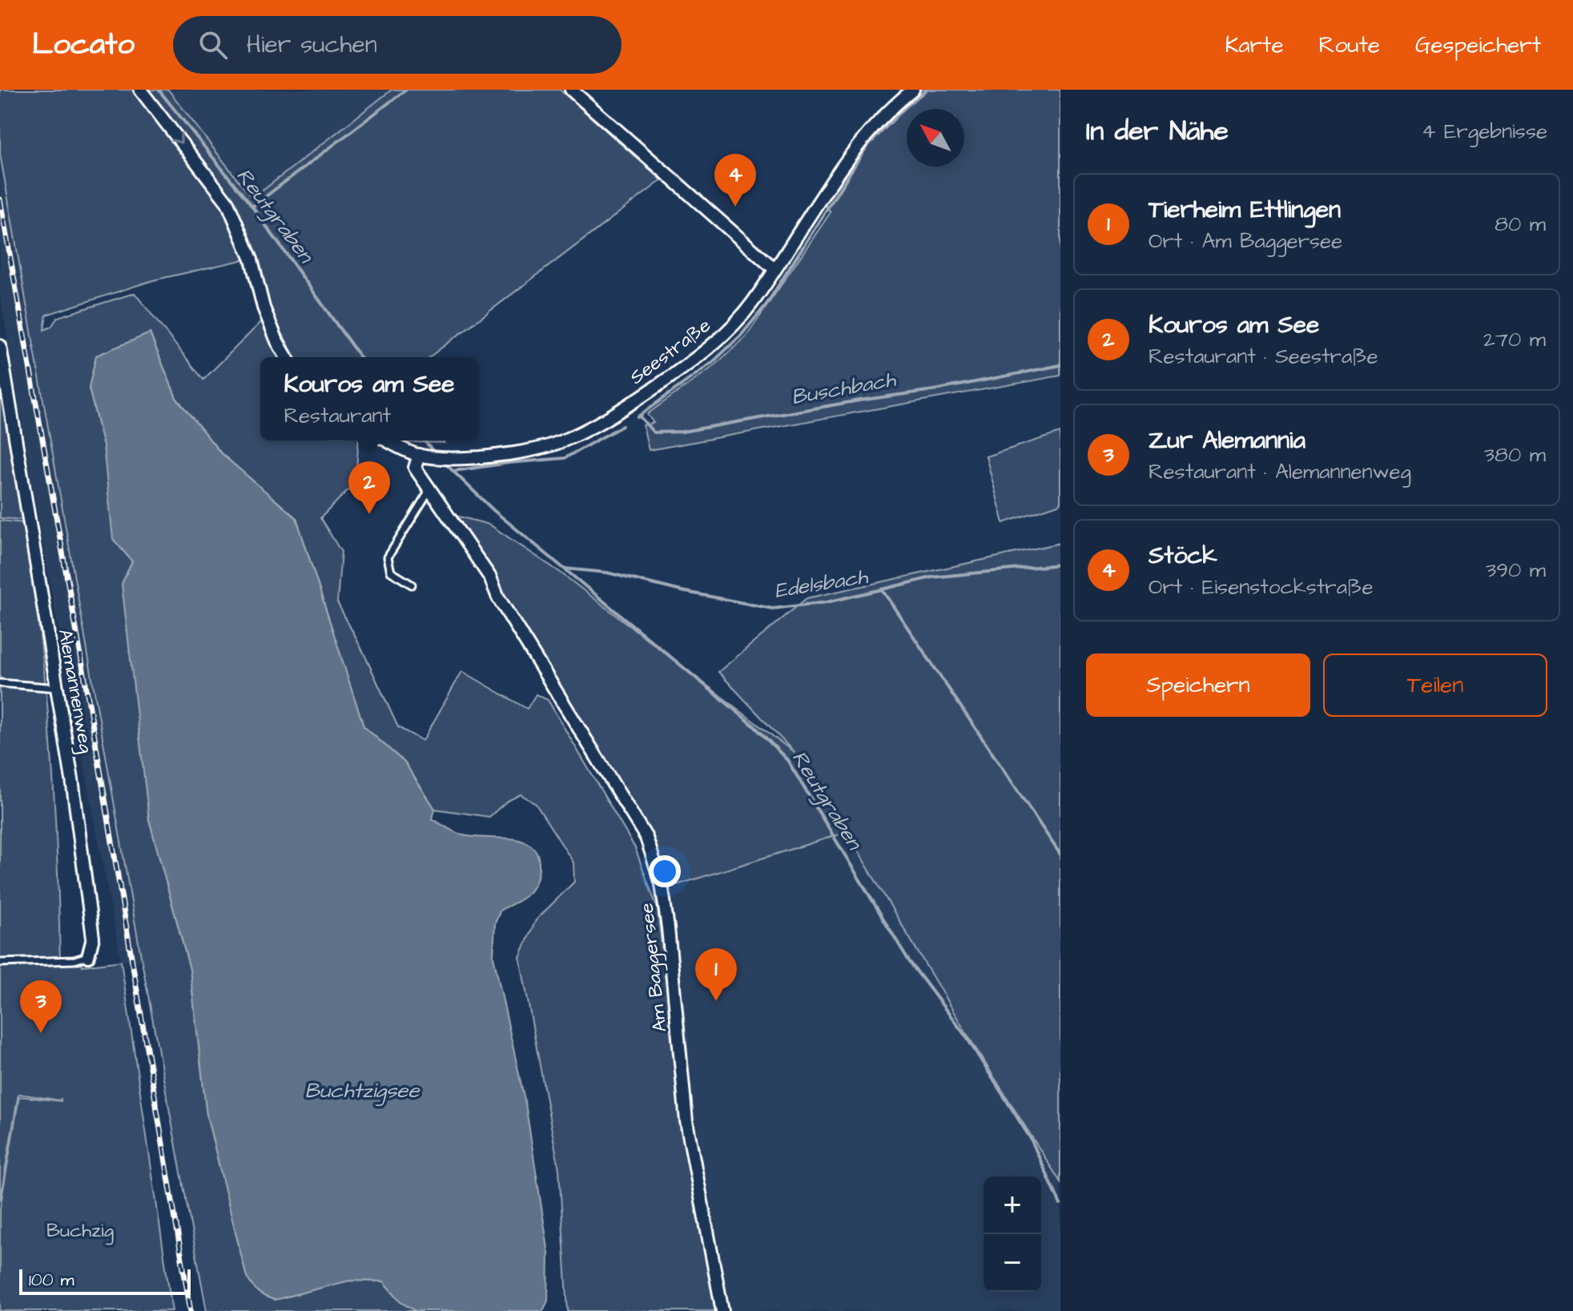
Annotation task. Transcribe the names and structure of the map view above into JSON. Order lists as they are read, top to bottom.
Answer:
{
  "streets": {
    "street": ["Seestraße", "Alemannenweg", "Am Baggersee"]
  },
  "water": [
    "Reutgraben",
    "Buschbach",
    "Edelsbach",
    "Buchtzigsee"
  ],
  "parks": ["Buchzig"],
  "scale_bar": "100 m",
  "north": "top left",
  "page": {
    "header": "Locato",
    "search": "Hier suchen",
    "nav": ["Karte", "Route", "Gespeichert"],
    "heading": ["In der Nähe", "4 Ergebnisse"],
    "pins": [
      "4",
      "2",
      "1",
      "3"
    ],
    "list": [
      {
        "mark": "1",
        "name": "Tierheim Ettlingen",
        "note": "Ort · Am Baggersee",
        "value": "80 m"
      },
      {
        "mark": "2",
        "name": "Kouros am See",
        "note": "Restaurant · Seestraße",
        "value": "270 m"
      },
      {
        "mark": "3",
        "name": "Zur Alemannia",
        "note": "Restaurant · Alemannenweg",
        "value": "380 m"
      },
      {
        "mark": "4",
        "name": "Stöck",
        "note": "Ort · Eisenstockstraße",
        "value": "390 m"
      }
    ],
    "popup": ["Kouros am See", "Restaurant"],
    "buttons": ["Speichern", "Teilen"],
    "map_buttons": ["+", "−"],
    "scale": "100 m"
  }
}
